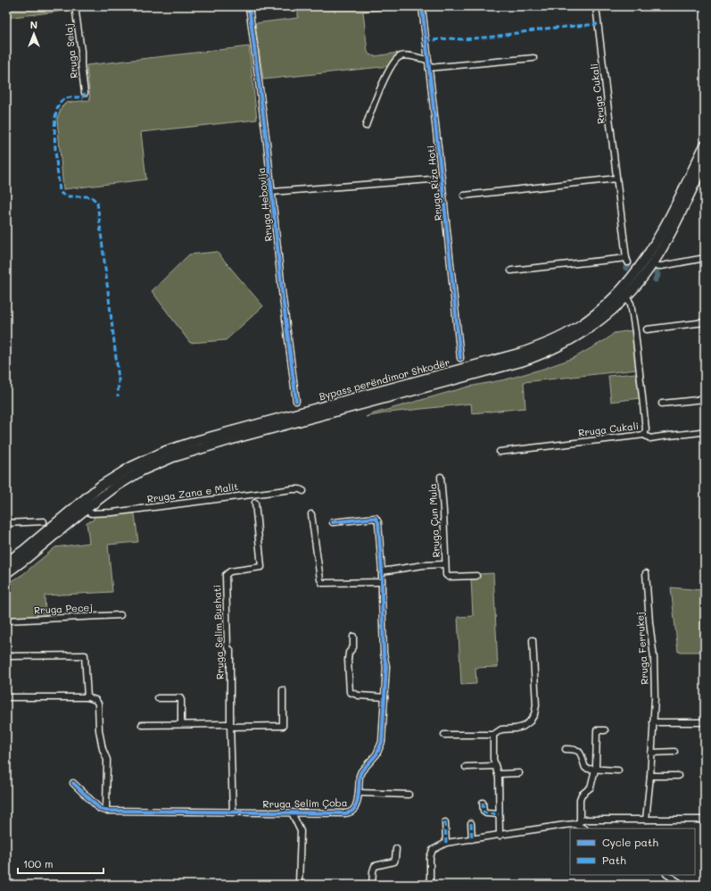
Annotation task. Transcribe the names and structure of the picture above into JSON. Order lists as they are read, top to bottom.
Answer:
{
  "streets": {
    "highway": ["Bypass perëndimor Shkodër"],
    "street": [
      "Rruga Selaj",
      "Rruga Cukali",
      "Rruga Riza Hoti",
      "Rruga Hebovija",
      "Rruga Zana e Malit",
      "Rruga Çun Mula",
      "Rruga Pecej",
      "Rruga Selim Bushati",
      "Rruga Ferrukej",
      "Rruga Selim Çoba"
    ]
  },
  "crossings": [
    ["Rruga Cukali", "Bypass perëndimor Shkodër"],
    ["Rruga Riza Hoti", "Rruga Hebovija"],
    ["Bypass perëndimor Shkodër", "Rruga Zana e Malit"],
    ["Rruga Selim Bushati", "Rruga Selim Çoba"]
  ],
  "legend": ["Cycle path", "Path"],
  "scale_bar": "100 m",
  "north": "top"
}
